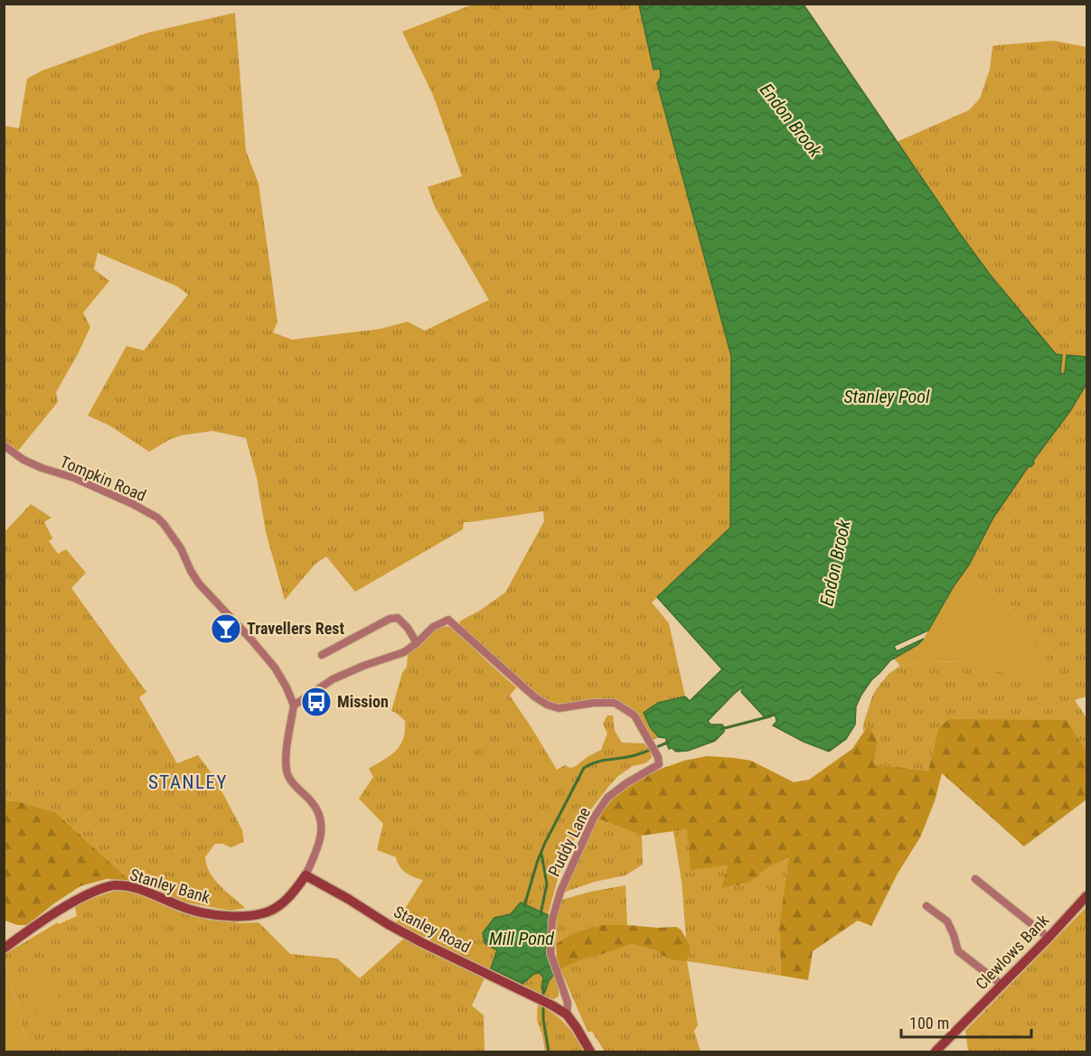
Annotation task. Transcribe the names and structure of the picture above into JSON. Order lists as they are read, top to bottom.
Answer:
{
  "streets": {
    "street": [
      "Tompkin Road",
      "Puddy Lane",
      "Stanley Bank",
      "Stanley Road",
      "Clewlows Bank"
    ]
  },
  "crossings": [
    ["Tompkin Road", "Puddy Lane"],
    ["Tompkin Road", "Stanley Bank"],
    ["Puddy Lane", "Stanley Bank"],
    ["Puddy Lane", "Stanley Road"],
    ["Stanley Bank", "Stanley Road"]
  ],
  "districts": ["STANLEY"],
  "water": ["Endon Brook", "Stanley Pool", "Mill Pond"],
  "places": {
    "bar": ["Travellers Rest"],
    "bus stop": ["Mission"]
  },
  "scale_bar": "100 m"
}
